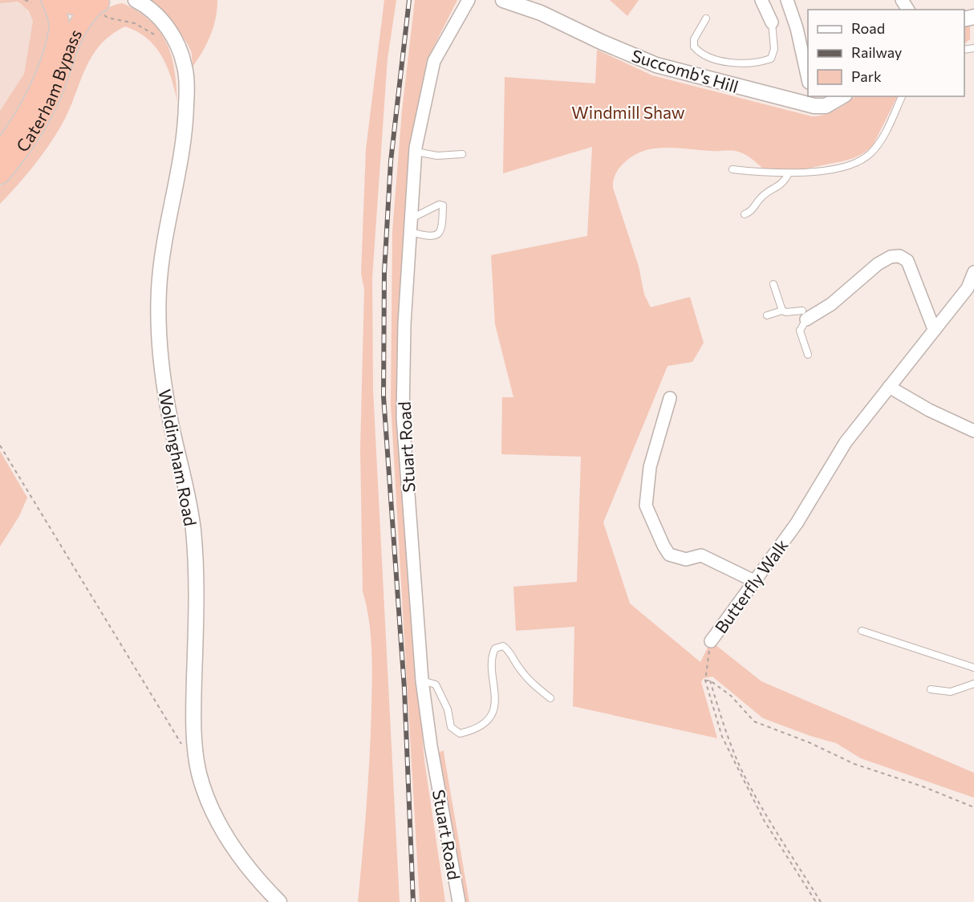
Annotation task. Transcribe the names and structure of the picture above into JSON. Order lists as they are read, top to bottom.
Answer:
{
  "streets": {
    "highway": ["Caterham Bypass"],
    "street": [
      "Succomb's Hill",
      "Stuart Road",
      "Woldingham Road",
      "Butterfly Walk"
    ]
  },
  "parks": ["Windmill Shaw"],
  "legend": ["Road", "Railway", "Park"]
}
